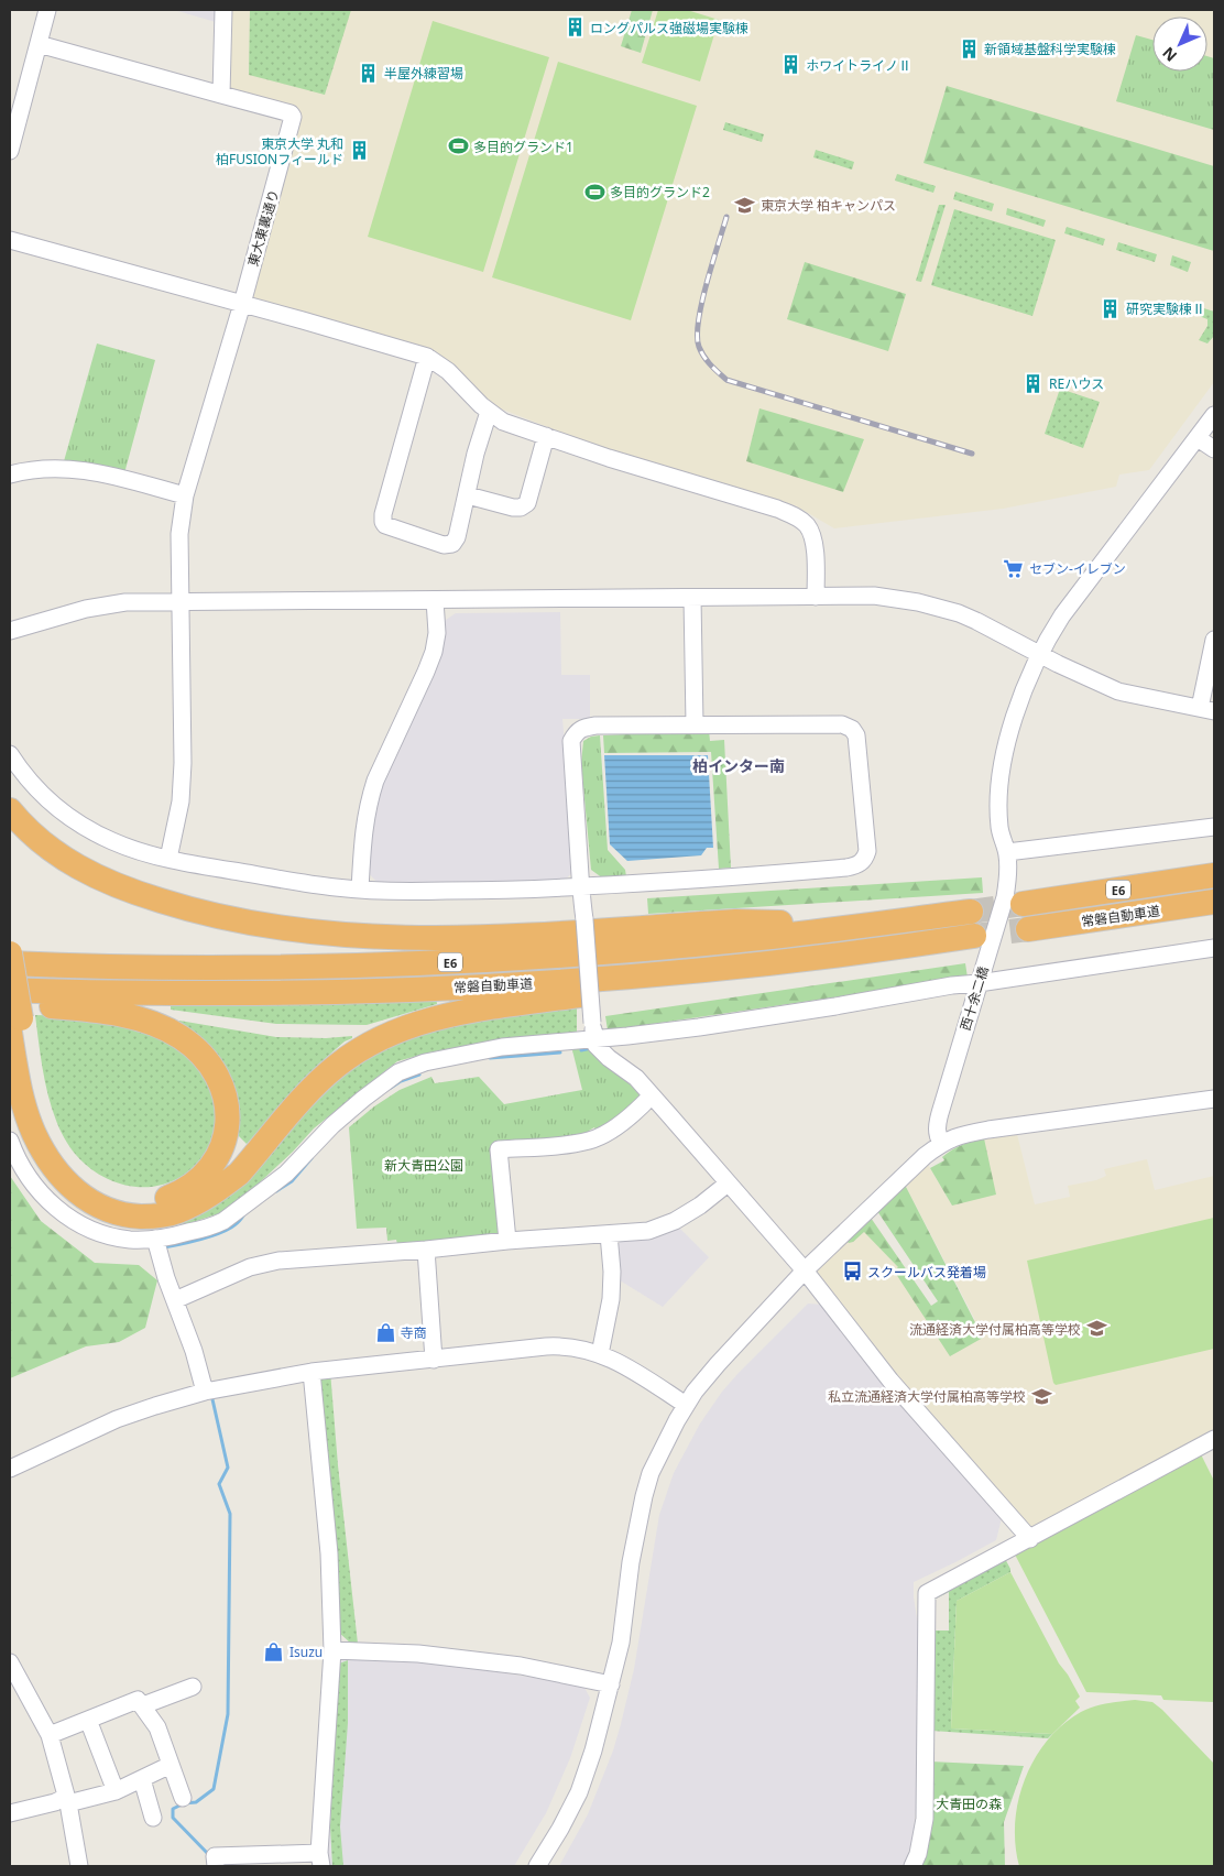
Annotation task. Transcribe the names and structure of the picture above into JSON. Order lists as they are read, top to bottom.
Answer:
{
  "streets": {
    "highway": ["E6", "常磐自動車道"],
    "street": ["東大東裏通り", "西十余二橋"]
  },
  "districts": ["柏インター南"],
  "parks": ["新大青田公園", "大青田の森"],
  "places": {
    "building": [
      "ロングパルス強磁場実験棟",
      "新領域基盤科学実験棟",
      "ホワイトライノⅡ",
      "半屋外練習場",
      "東京大学 丸和 柏FUSIONフィールド",
      "研究実験棟Ⅱ",
      "REハウス"
    ],
    "sports": ["多目的グランド1", "多目的グランド2"],
    "school or university": ["東京大学 柏キャンパス", "流通経済大学付属柏高等学校", "私立流通経済大学付属柏高等学校"],
    "supermarket": ["セブン-イレブン"],
    "bus stop": ["スクールバス発着場"],
    "shop": ["寺商", "Isuzu"]
  },
  "north": "bottom left"
}
